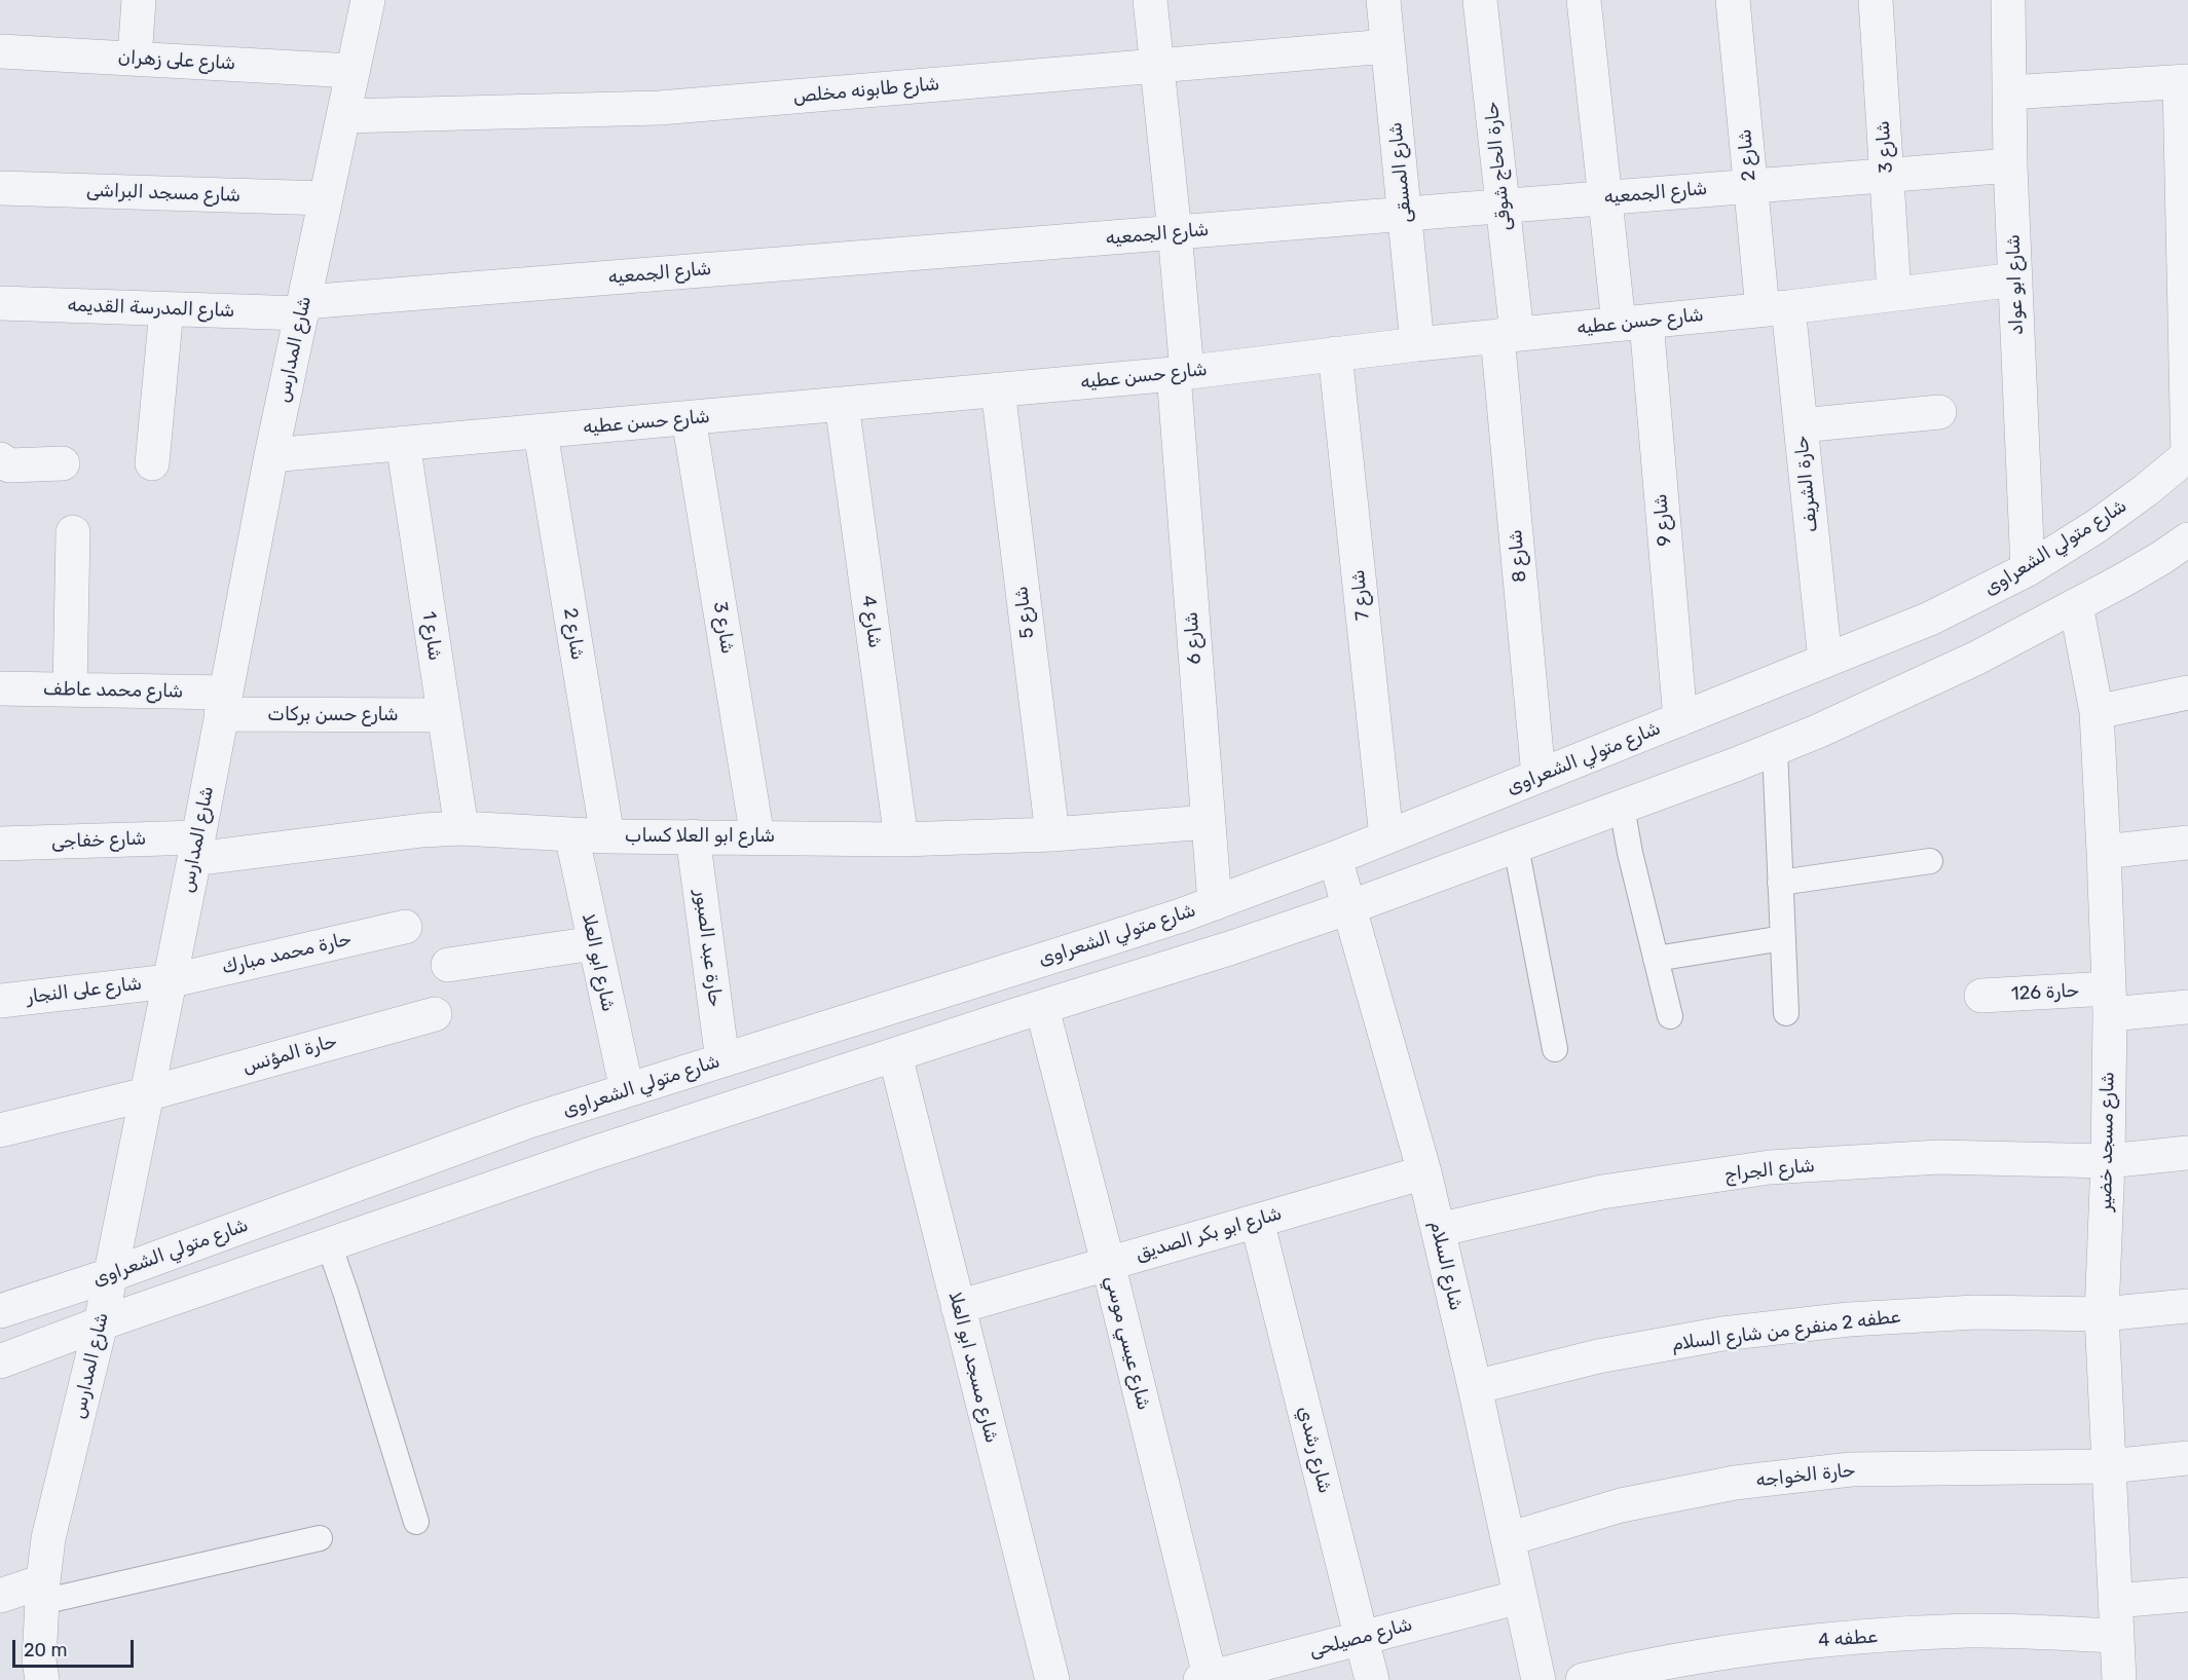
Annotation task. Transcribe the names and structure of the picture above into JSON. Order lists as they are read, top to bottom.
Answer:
{
  "streets": {
    "street": [
      "شارع على زهران",
      "شارع طابونه مخلص",
      "شارع 3",
      "شارع 2",
      "حارة الحاج شوقى",
      "شارع المسقى",
      "شارع مسجد البراشى",
      "شارع الجمعيه",
      "شارع ابو عواد",
      "شارع المدرسة القديمه",
      "شارع حسن عطيه",
      "شارع المدارس",
      "حارة الشريف",
      "شارع 9",
      "شارع متولي الشعراوى",
      "شارع 8",
      "شارع 7",
      "شارع 5",
      "شارع 4",
      "شارع 1",
      "شارع 6",
      "شارع محمد عاطف",
      "شارع حسن بركات",
      "شارع ابو العلا كساب",
      "شارع خفاجى",
      "حارة عبد الصبور",
      "حارة محمد مبارك",
      "شارع ابو العلا",
      "شارع على النجار",
      "حارة 126",
      "حارة المؤنس",
      "شارع مسجد خضير",
      "شارع الجراج",
      "شارع ابو بكر الصديق",
      "شارع السلام",
      "عطفه 2 منفرع من شارع السلام",
      "شارع عيسي موسي",
      "شارع مسجد ابو العلا",
      "شارع رشدي",
      "حارة الخواجه",
      "شارع مصيلحى",
      "عطفه 4"
    ]
  },
  "crossings": [
    ["شارع على زهران", "شارع المدارس"],
    ["شارع طابونه مخلص", "شارع المسقى"],
    ["شارع طابونه مخلص", "شارع المدارس"],
    ["شارع طابونه مخلص", "شارع 6"],
    ["شارع 3", "شارع الجمعيه"],
    ["شارع 3", "شارع حسن عطيه"],
    ["شارع 3", "شارع ابو العلا كساب"],
    ["شارع 2", "شارع الجمعيه"],
    ["شارع 2", "شارع حسن عطيه"],
    ["شارع 2", "حارة الشريف"],
    ["شارع 2", "شارع ابو العلا كساب"],
    ["حارة الحاج شوقى", "شارع الجمعيه"],
    ["حارة الحاج شوقى", "شارع حسن عطيه"],
    ["حارة الحاج شوقى", "شارع 8"],
    ["شارع المسقى", "شارع الجمعيه"],
    ["شارع المسقى", "شارع حسن عطيه"],
    ["شارع مسجد البراشى", "شارع المدارس"],
    ["شارع الجمعيه", "شارع ابو عواد"],
    ["شارع الجمعيه", "شارع المدرسة القديمه"],
    ["شارع الجمعيه", "شارع المدارس"],
    ["شارع الجمعيه", "شارع 9"],
    ["شارع الجمعيه", "شارع 6"],
    ["شارع ابو عواد", "شارع حسن عطيه"],
    ["شارع ابو عواد", "شارع متولي الشعراوى"],
    ["شارع المدرسة القديمه", "شارع المدارس"],
    ["شارع حسن عطيه", "شارع المدارس"],
    ["شارع حسن عطيه", "حارة الشريف"],
    ["شارع حسن عطيه", "شارع 9"],
    ["شارع حسن عطيه", "شارع 8"],
    ["شارع حسن عطيه", "شارع 7"],
    ["شارع حسن عطيه", "شارع 5"],
    ["شارع حسن عطيه", "شارع 4"],
    ["شارع حسن عطيه", "شارع 1"],
    ["شارع حسن عطيه", "شارع 6"],
    ["شارع المدارس", "شارع متولي الشعراوى"],
    ["شارع المدارس", "شارع محمد عاطف"],
    ["شارع المدارس", "شارع حسن بركات"],
    ["شارع المدارس", "شارع ابو العلا كساب"],
    ["شارع المدارس", "شارع خفاجى"],
    ["شارع المدارس", "حارة محمد مبارك"],
    ["شارع المدارس", "شارع على النجار"],
    ["شارع المدارس", "حارة المؤنس"],
    ["حارة الشريف", "شارع متولي الشعراوى"],
    ["شارع 9", "شارع متولي الشعراوى"],
    ["شارع متولي الشعراوى", "شارع 8"],
    ["شارع متولي الشعراوى", "شارع 7"],
    ["شارع متولي الشعراوى", "شارع 6"],
    ["شارع متولي الشعراوى", "حارة عبد الصبور"],
    ["شارع متولي الشعراوى", "شارع ابو العلا"],
    ["شارع متولي الشعراوى", "شارع السلام"],
    ["شارع 5", "شارع ابو العلا كساب"],
    ["شارع 4", "شارع ابو العلا كساب"],
    ["شارع 1", "شارع حسن بركات"],
    ["شارع 1", "شارع ابو العلا كساب"],
    ["شارع 6", "شارع ابو العلا كساب"],
    ["شارع محمد عاطف", "شارع حسن بركات"],
    ["شارع ابو العلا كساب", "شارع خفاجى"],
    ["شارع ابو العلا كساب", "حارة عبد الصبور"],
    ["شارع ابو العلا كساب", "شارع ابو العلا"],
    ["حارة محمد مبارك", "شارع على النجار"],
    ["حارة 126", "شارع مسجد خضير"],
    ["شارع مسجد خضير", "شارع الجراج"],
    ["شارع مسجد خضير", "عطفه 2 منفرع من شارع السلام"],
    ["شارع مسجد خضير", "حارة الخواجه"],
    ["شارع مسجد خضير", "عطفه 4"],
    ["شارع الجراج", "شارع السلام"],
    ["شارع ابو بكر الصديق", "شارع السلام"],
    ["شارع ابو بكر الصديق", "شارع عيسي موسي"],
    ["شارع ابو بكر الصديق", "شارع مسجد ابو العلا"],
    ["شارع ابو بكر الصديق", "شارع رشدي"],
    ["شارع السلام", "عطفه 2 منفرع من شارع السلام"],
    ["شارع السلام", "حارة الخواجه"],
    ["شارع السلام", "شارع مصيلحى"],
    ["شارع عيسي موسي", "شارع مصيلحى"],
    ["شارع رشدي", "شارع مصيلحى"]
  ],
  "scale_bar": "20 m"
}
